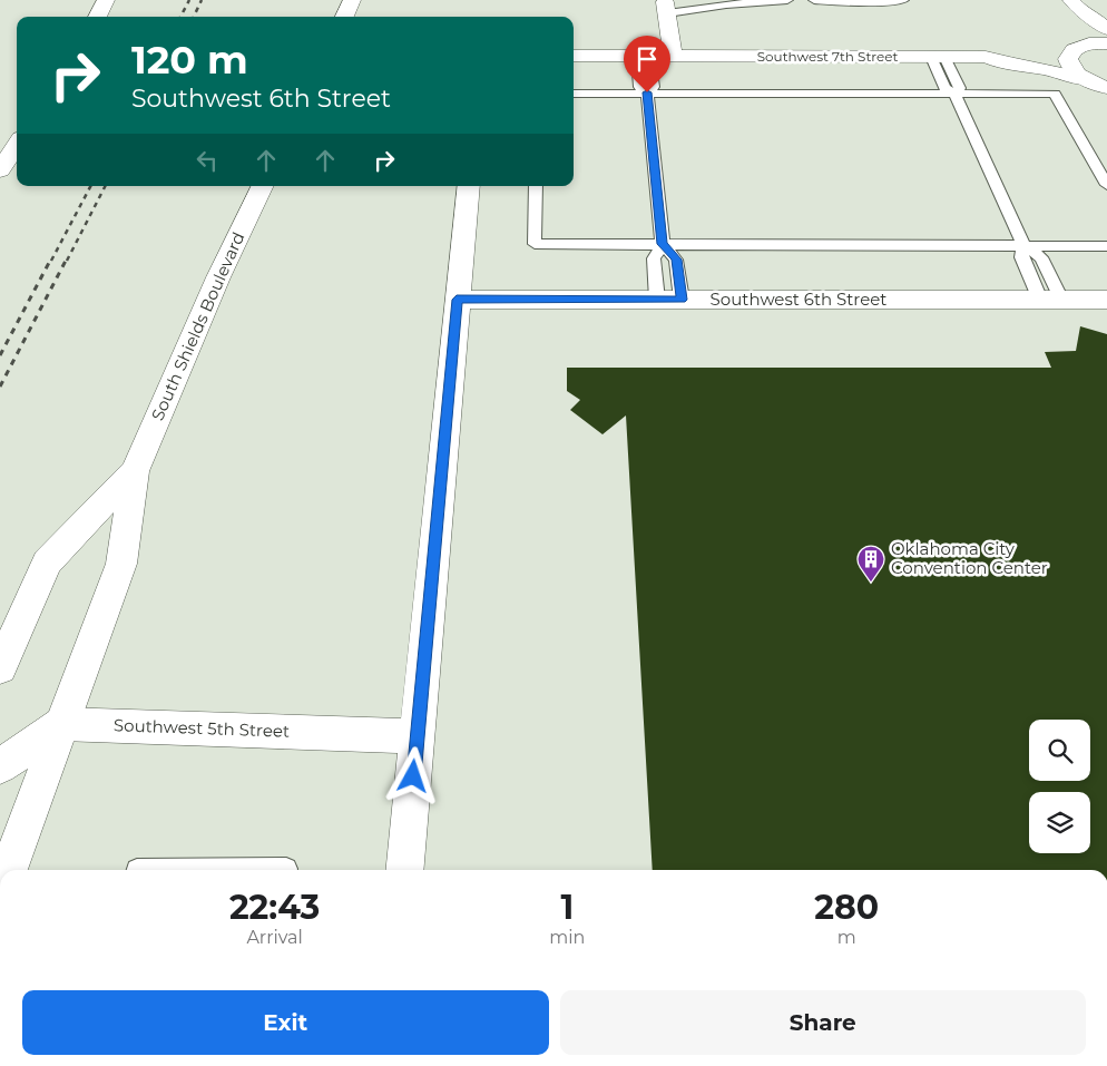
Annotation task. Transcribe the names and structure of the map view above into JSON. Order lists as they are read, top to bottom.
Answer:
{
  "streets": {
    "street": [
      "Southwest 7th Street",
      "Southwest 6th Street",
      "South Shields Boulevard",
      "Southwest 5th Street"
    ]
  },
  "crossings": [
    ["South Shields Boulevard", "Southwest 5th Street"]
  ],
  "places": {
    "building": ["Oklahoma City Convention Center"]
  },
  "page": {
    "turn": ["120 m", "Southwest 6th Street"],
    "eta": [
      "22:43",
      "Arrival",
      "1",
      "min",
      "280",
      "m"
    ],
    "buttons": ["Exit", "Share"]
  }
}
